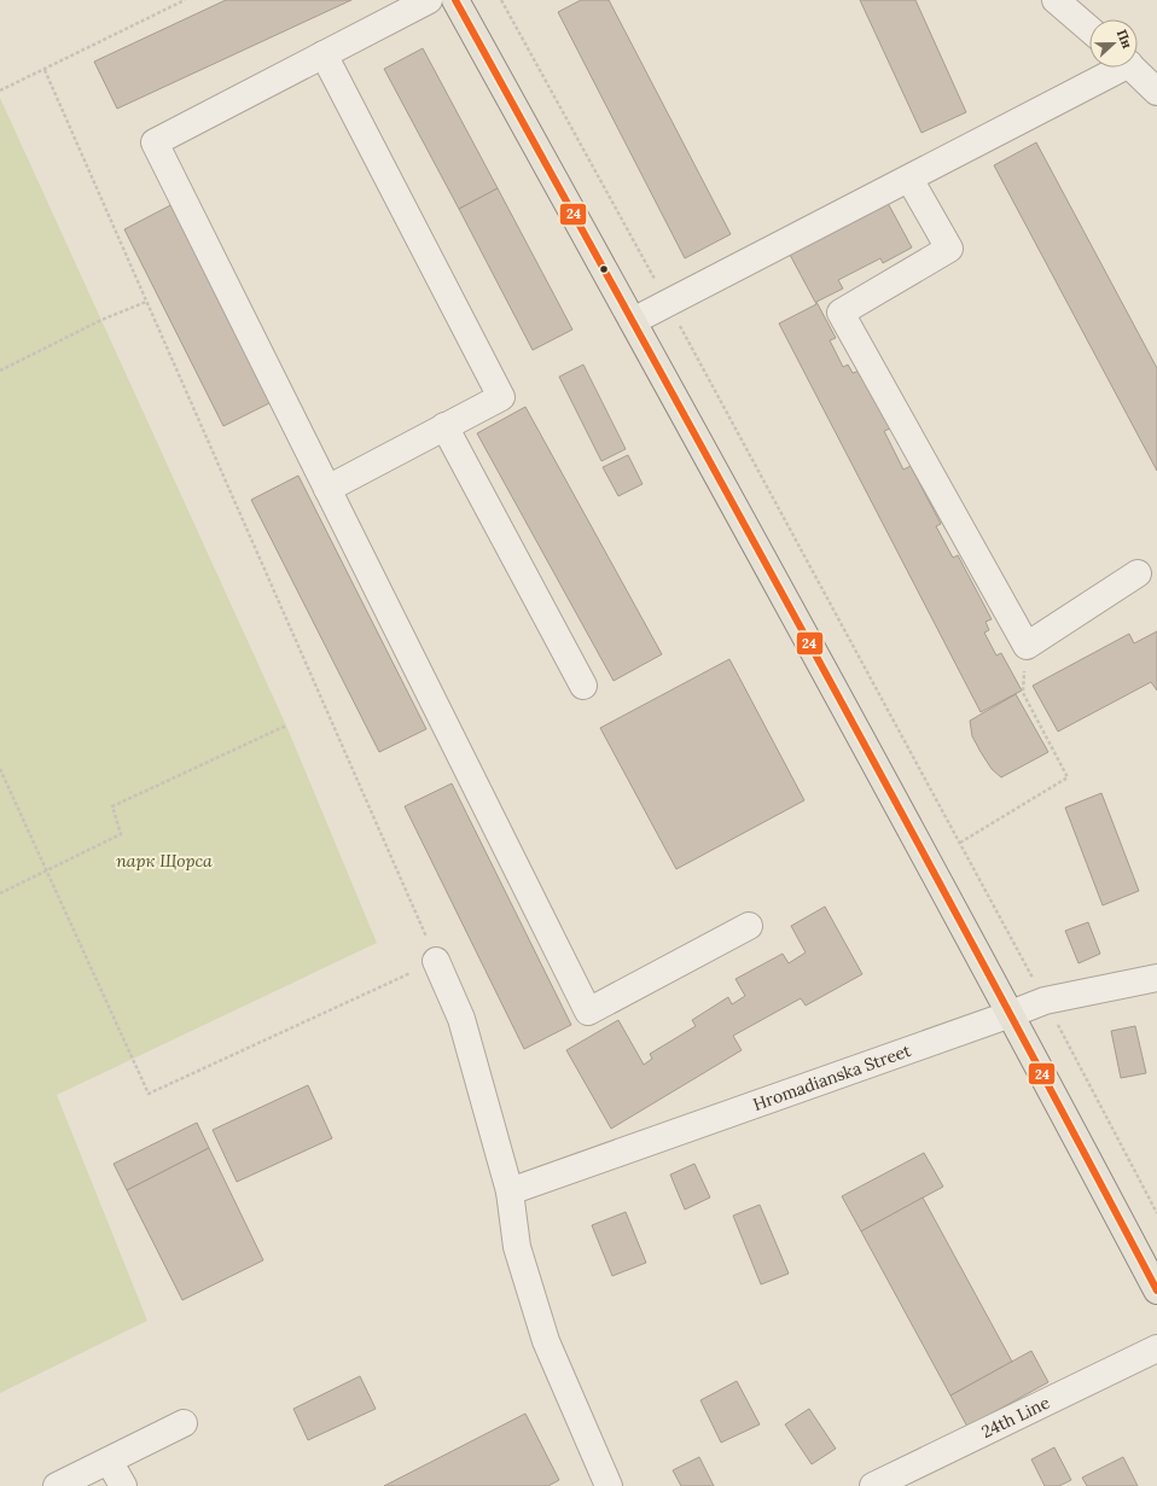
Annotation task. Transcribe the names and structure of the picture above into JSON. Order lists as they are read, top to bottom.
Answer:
{
  "streets": {
    "street": ["Hromadianska Street", "24th Line"]
  },
  "parks": ["парк Щорса"],
  "lines": ["transit line 24"],
  "north": "right"
}
